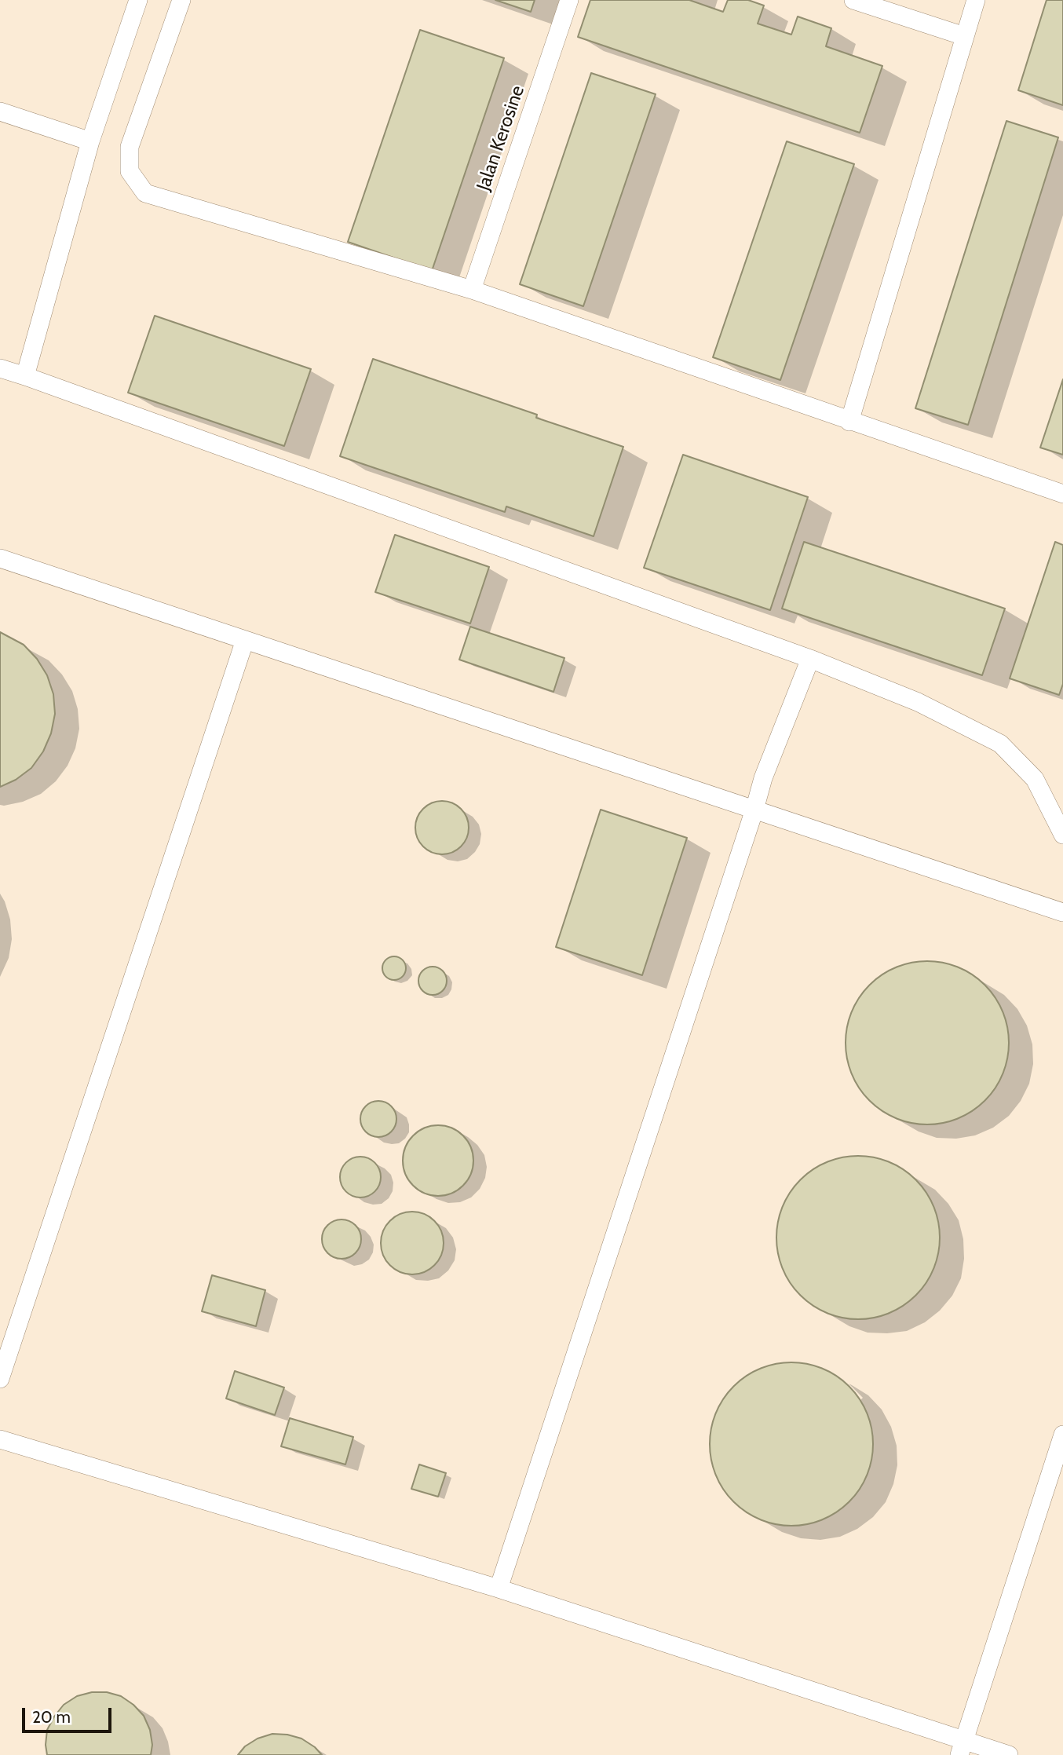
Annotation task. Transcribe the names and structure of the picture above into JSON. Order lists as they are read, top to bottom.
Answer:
{
  "streets": {
    "lane": ["Jalan Kerosine"]
  },
  "scale_bar": "20 m"
}
